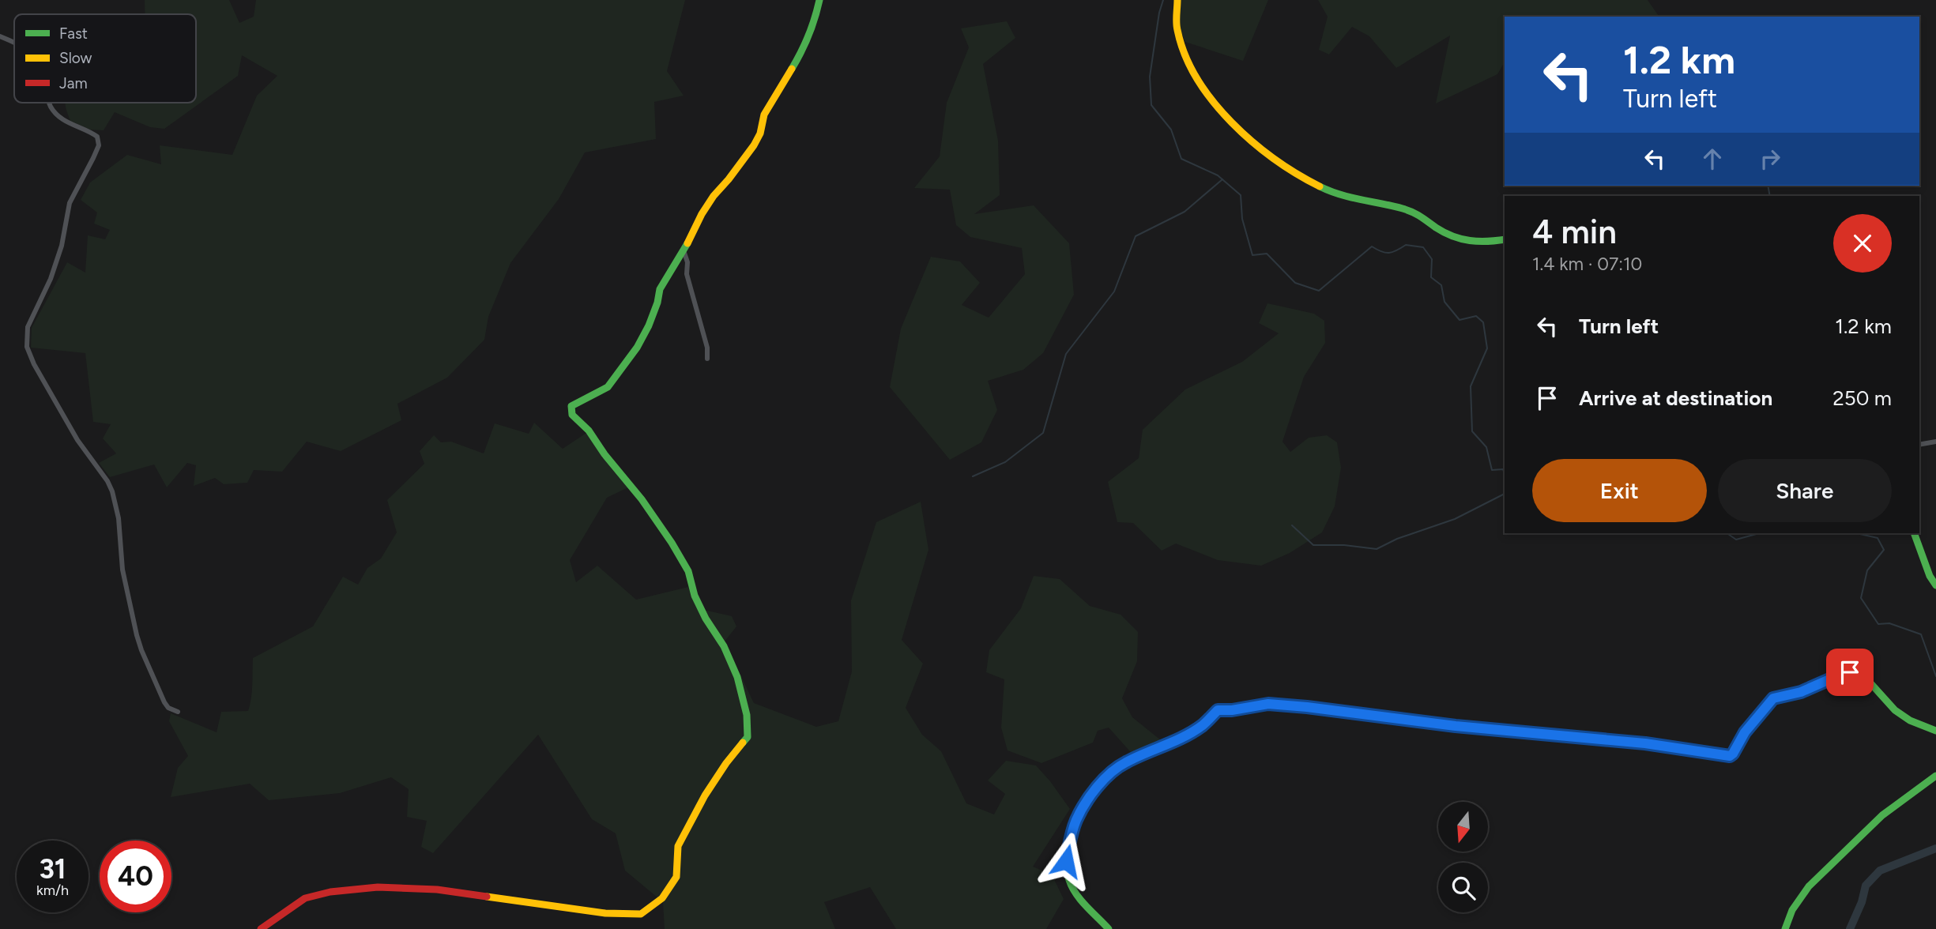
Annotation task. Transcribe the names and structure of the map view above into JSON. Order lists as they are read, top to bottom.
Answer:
{
  "legend": ["Fast", "Slow", "Jam"],
  "north": "bottom",
  "page": {
    "turn": ["1.2 km", "Turn left"],
    "heading": ["4 min", "1.4 km · 07:10"],
    "list": [
      {
        "name": "Turn left",
        "value": "1.2 km"
      },
      {
        "name": "Arrive at destination",
        "value": "250 m"
      }
    ],
    "buttons": ["Exit", "Share"],
    "speed": "31 km/h",
    "limit": "40"
  }
}
